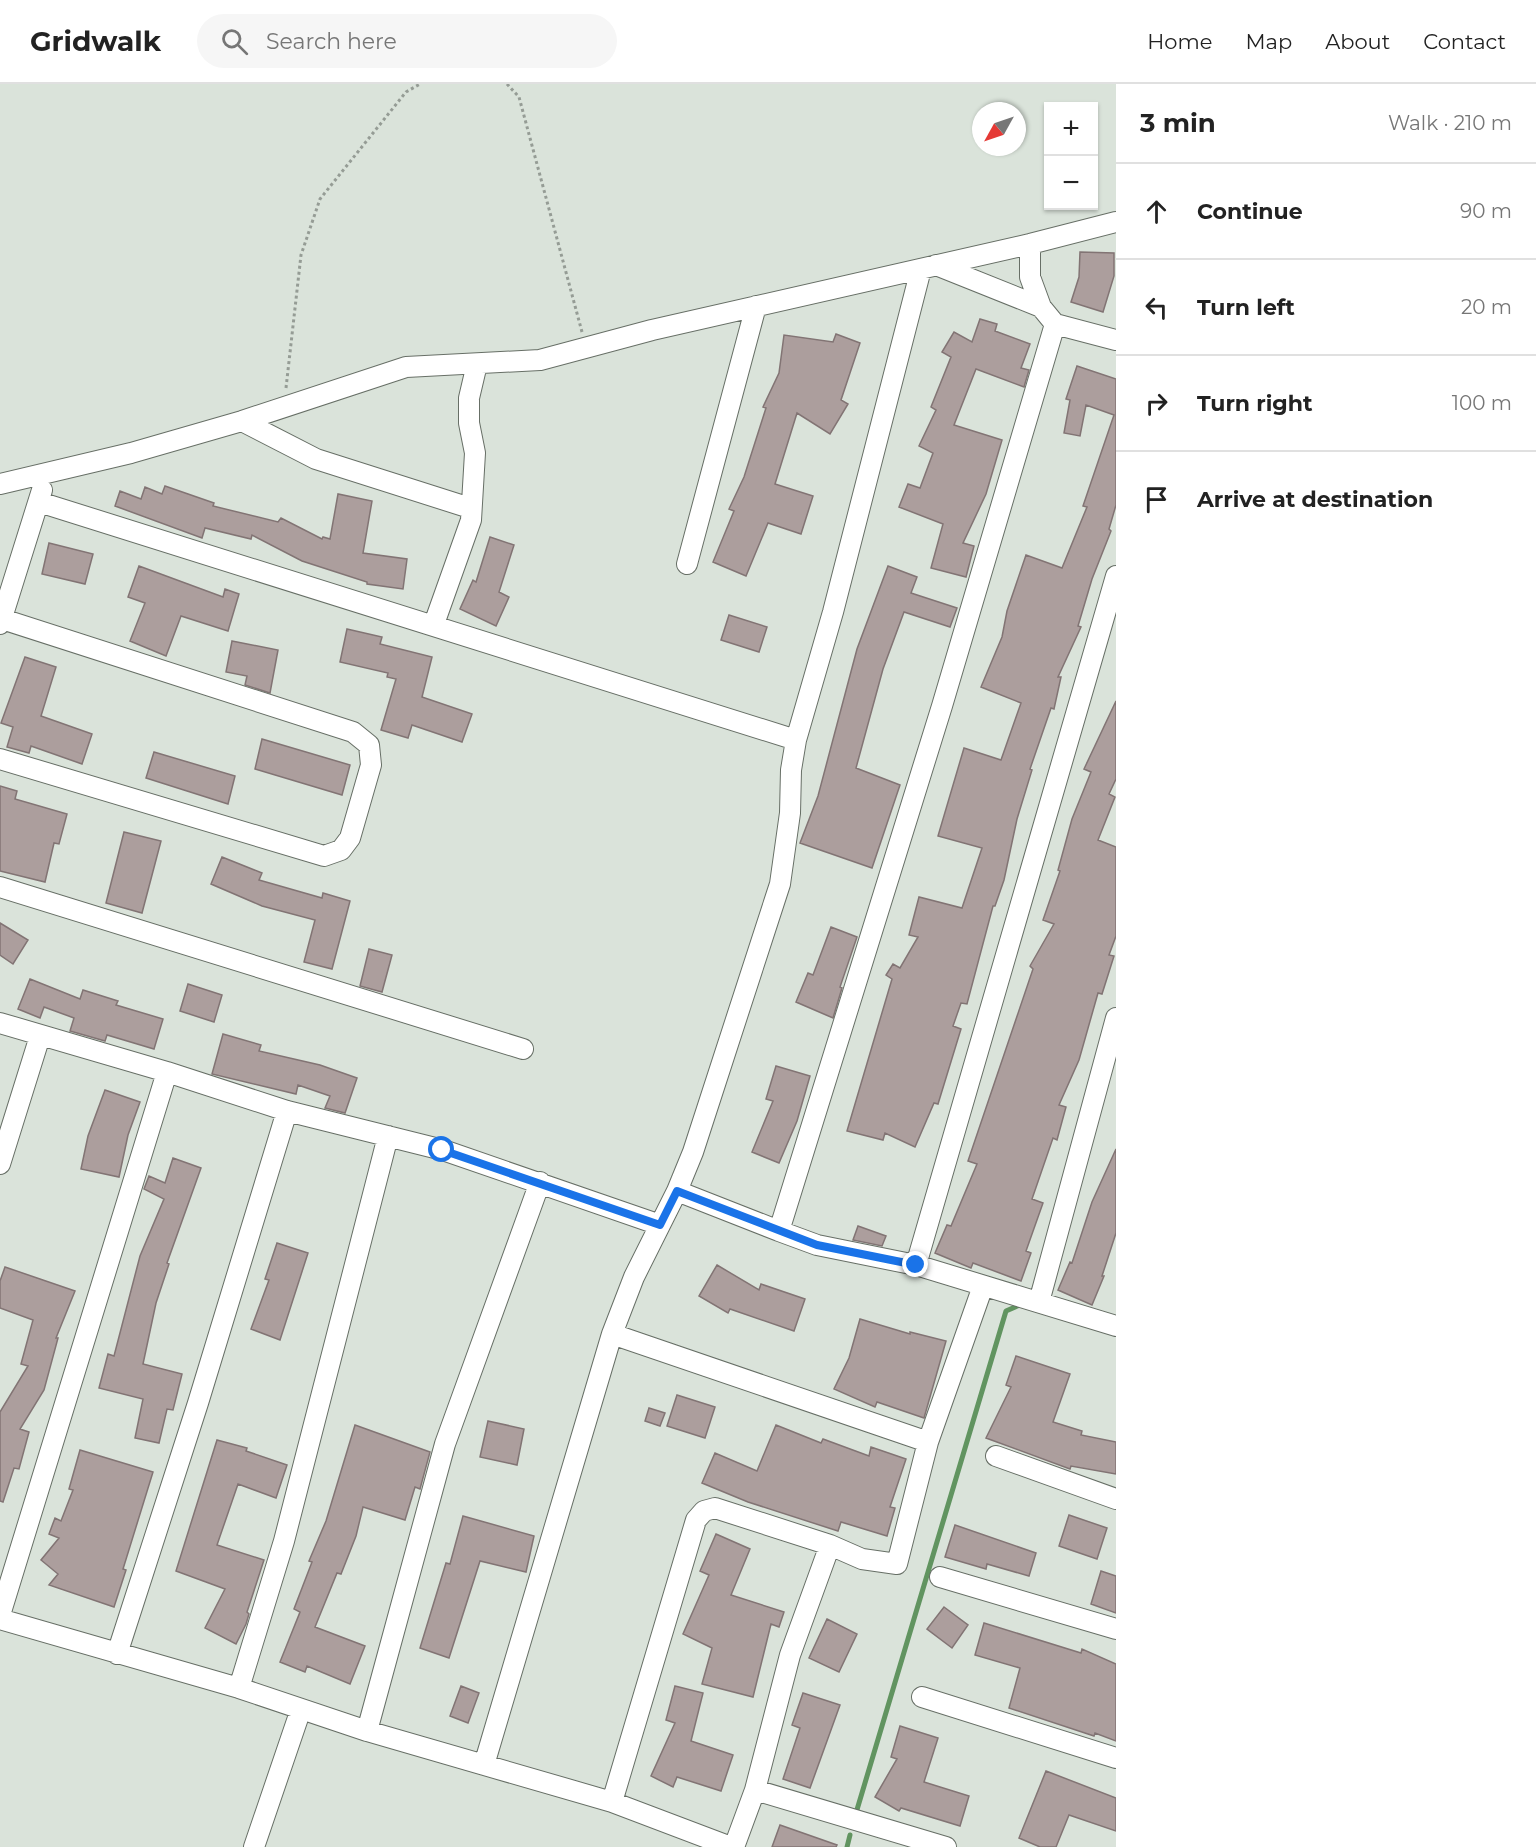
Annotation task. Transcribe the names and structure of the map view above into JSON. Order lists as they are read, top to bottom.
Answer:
{
  "north": "bottom left",
  "page": {
    "header": "Gridwalk",
    "search": "Search here",
    "nav": [
      "Home",
      "Map",
      "About",
      "Contact"
    ],
    "heading": ["3 min", "Walk · 210 m"],
    "map_buttons": ["+", "−"],
    "list": [
      ["Continue", "90 m"],
      ["Turn left", "20 m"],
      ["Turn right", "100 m"],
      "Arrive at destination"
    ]
  }
}
